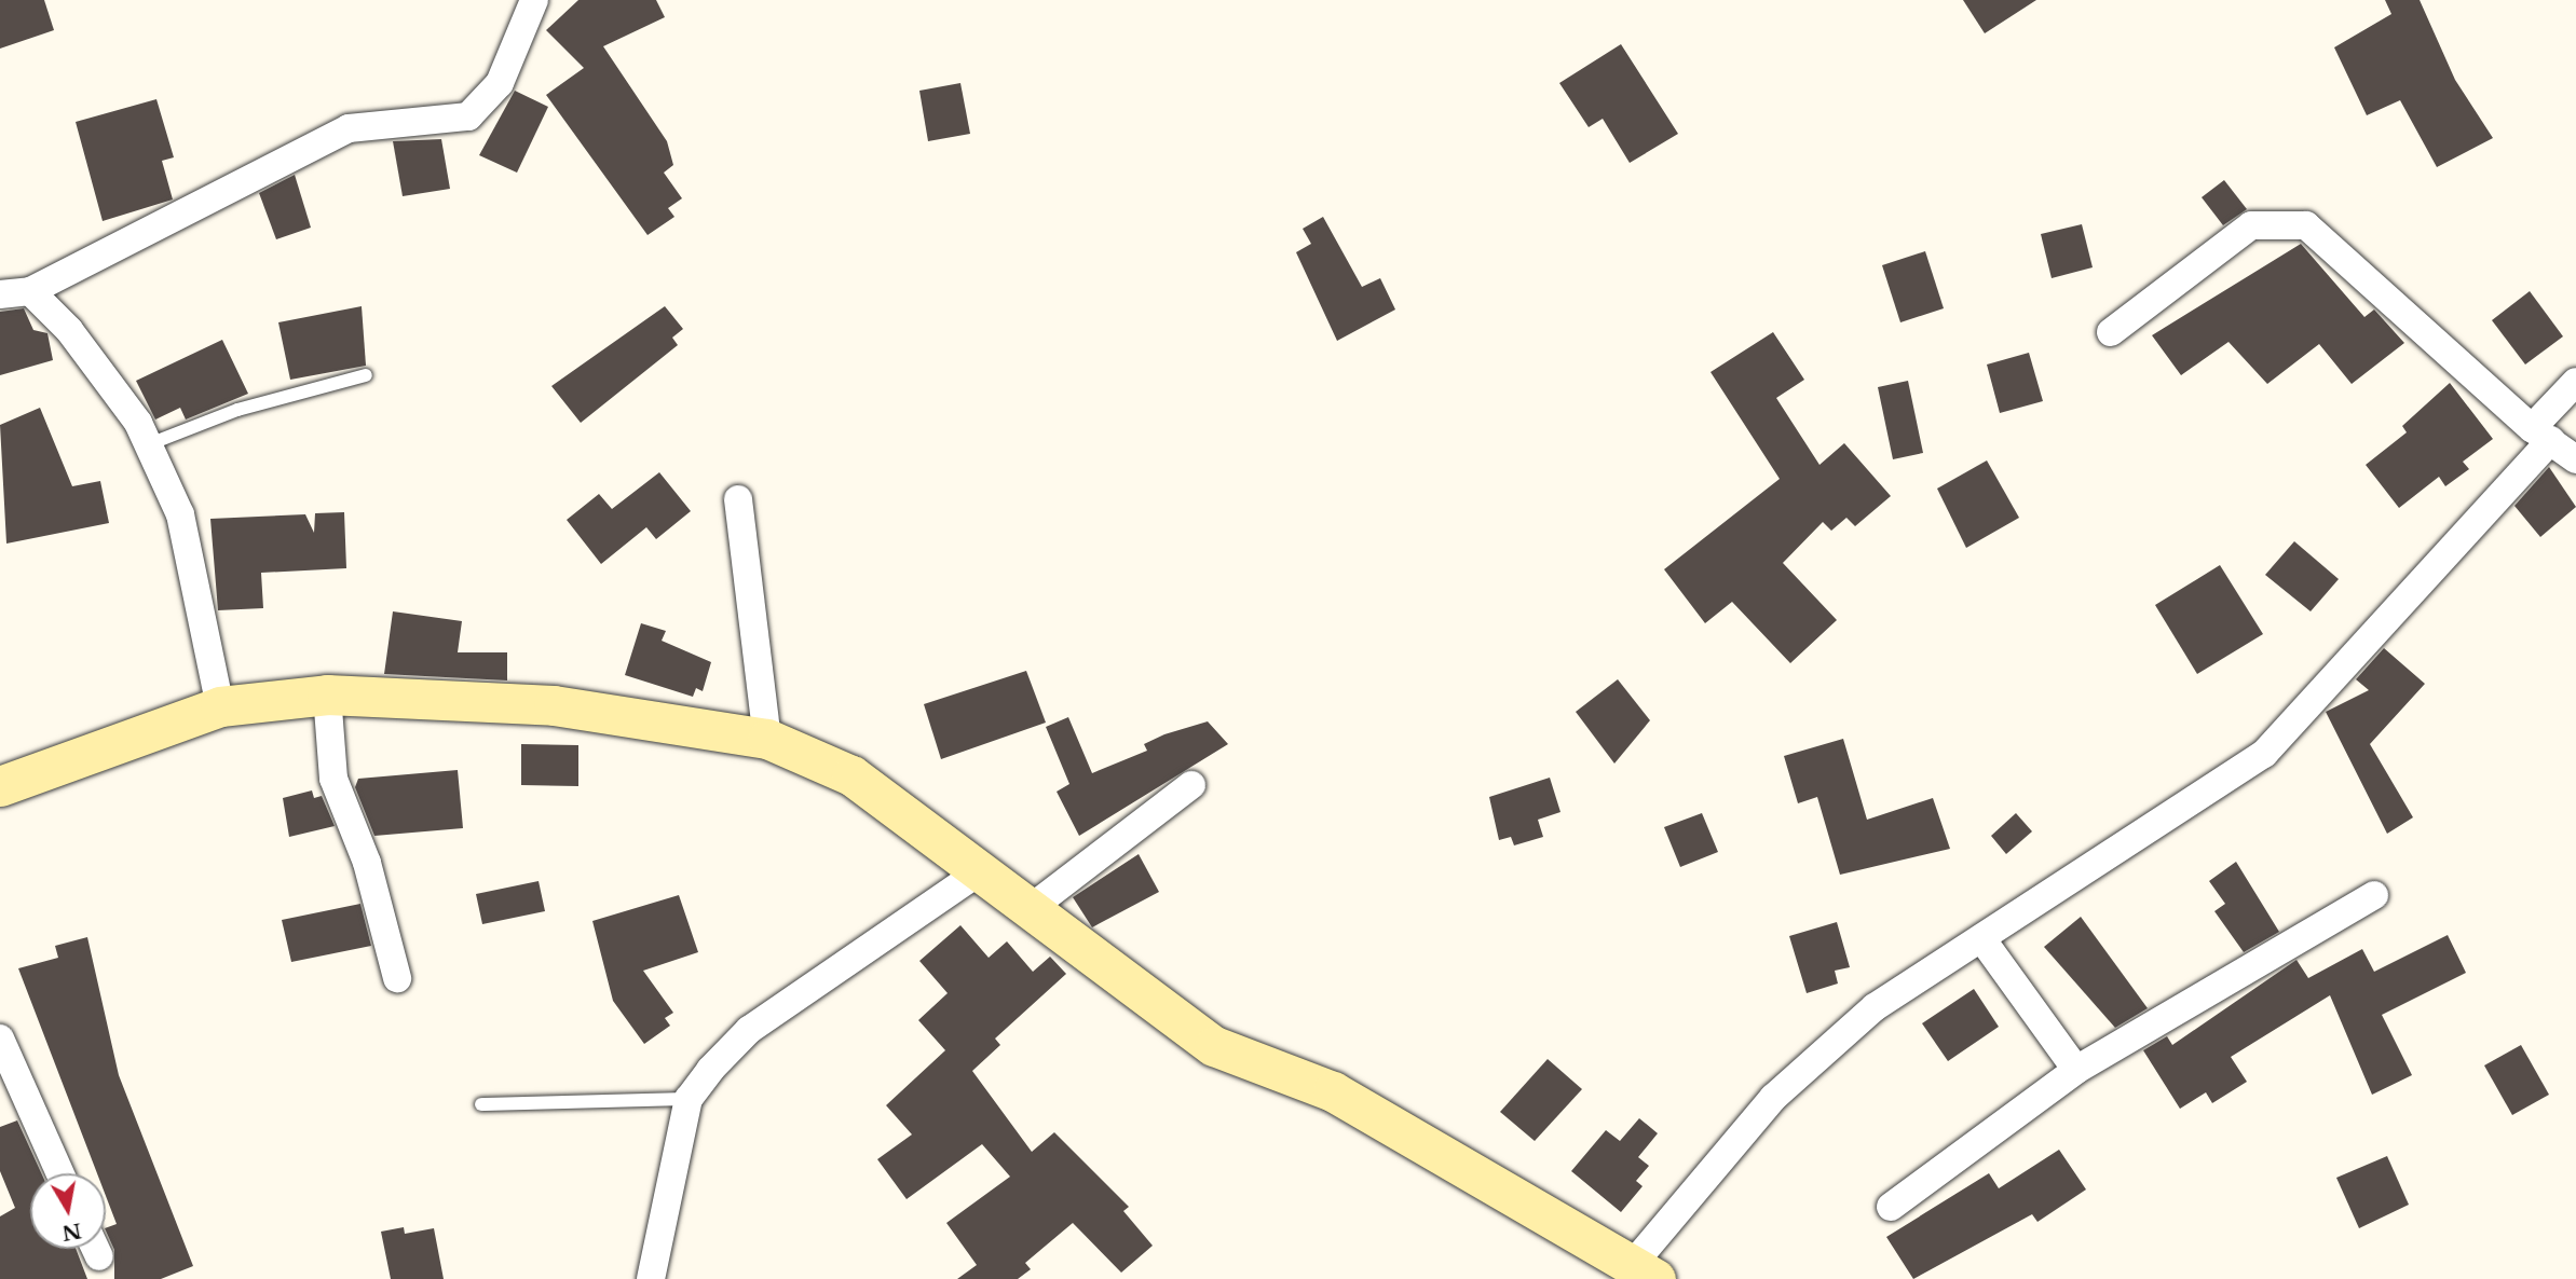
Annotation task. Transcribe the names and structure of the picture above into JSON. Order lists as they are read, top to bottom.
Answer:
{
  "north": "bottom"
}
